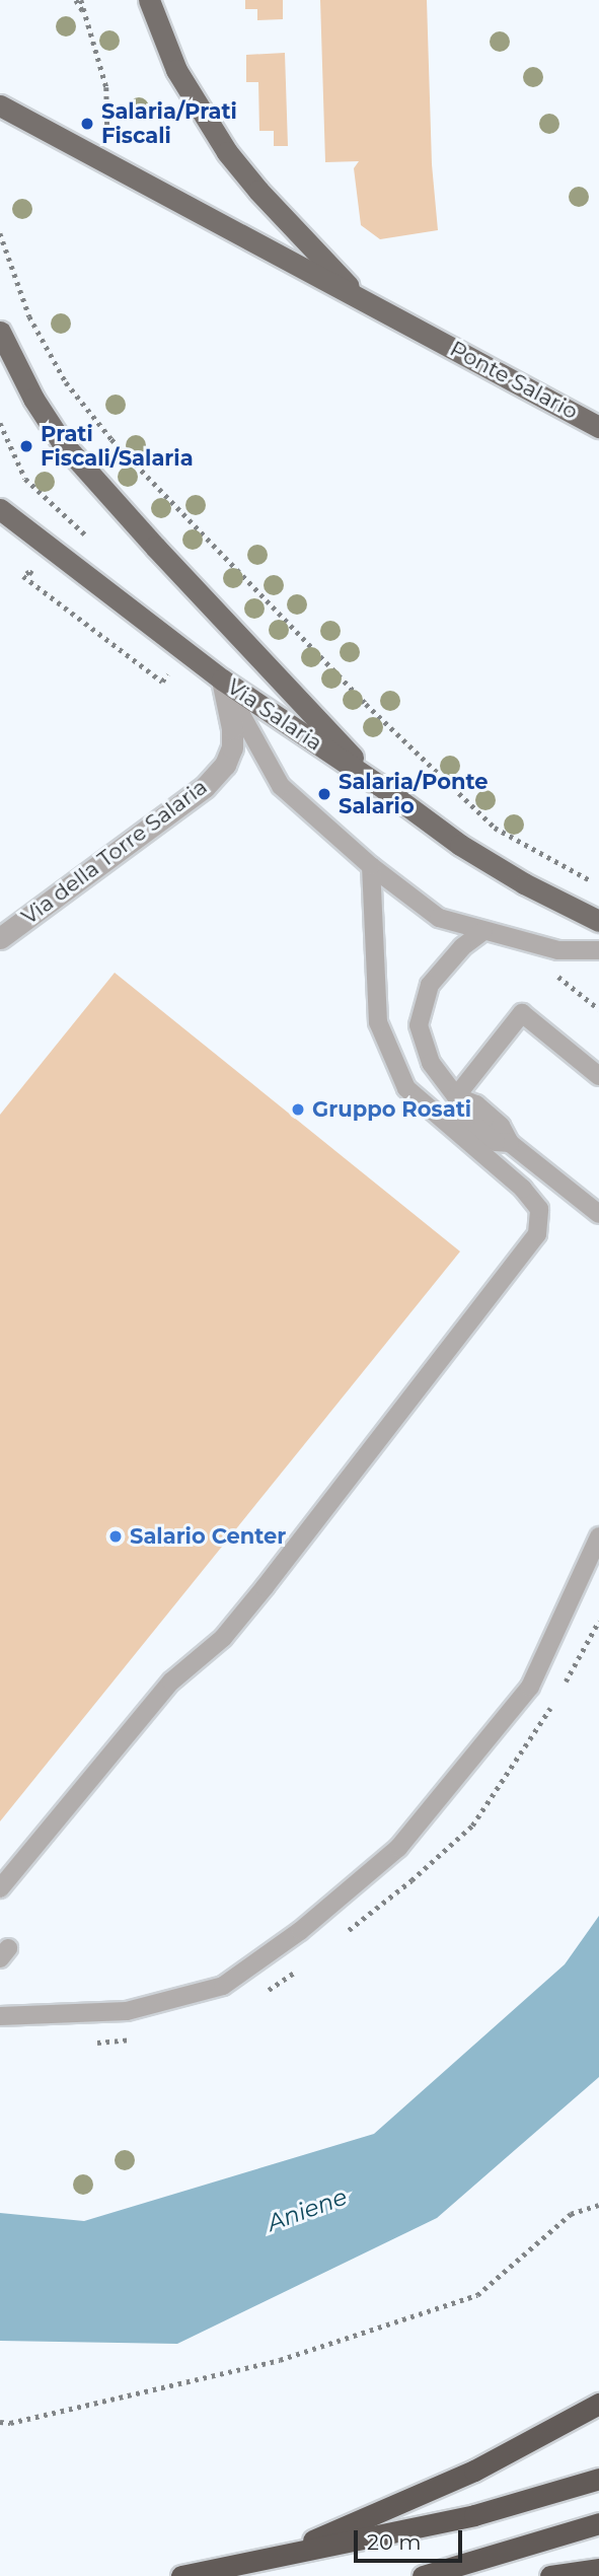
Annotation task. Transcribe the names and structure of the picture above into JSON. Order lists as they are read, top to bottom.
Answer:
{
  "streets": {
    "main road": ["Ponte Salario", "Via Salaria"],
    "street": ["Via della Torre Salaria"]
  },
  "crossings": [
    ["Via Salaria", "Via della Torre Salaria"]
  ],
  "water": ["Aniene"],
  "places": [
    "Salaria/Prati Fiscali",
    "Prati Fiscali/Salaria",
    "Salaria/Ponte Salario",
    "Gruppo Rosati",
    "Salario Center"
  ],
  "scale_bar": "20 m"
}
